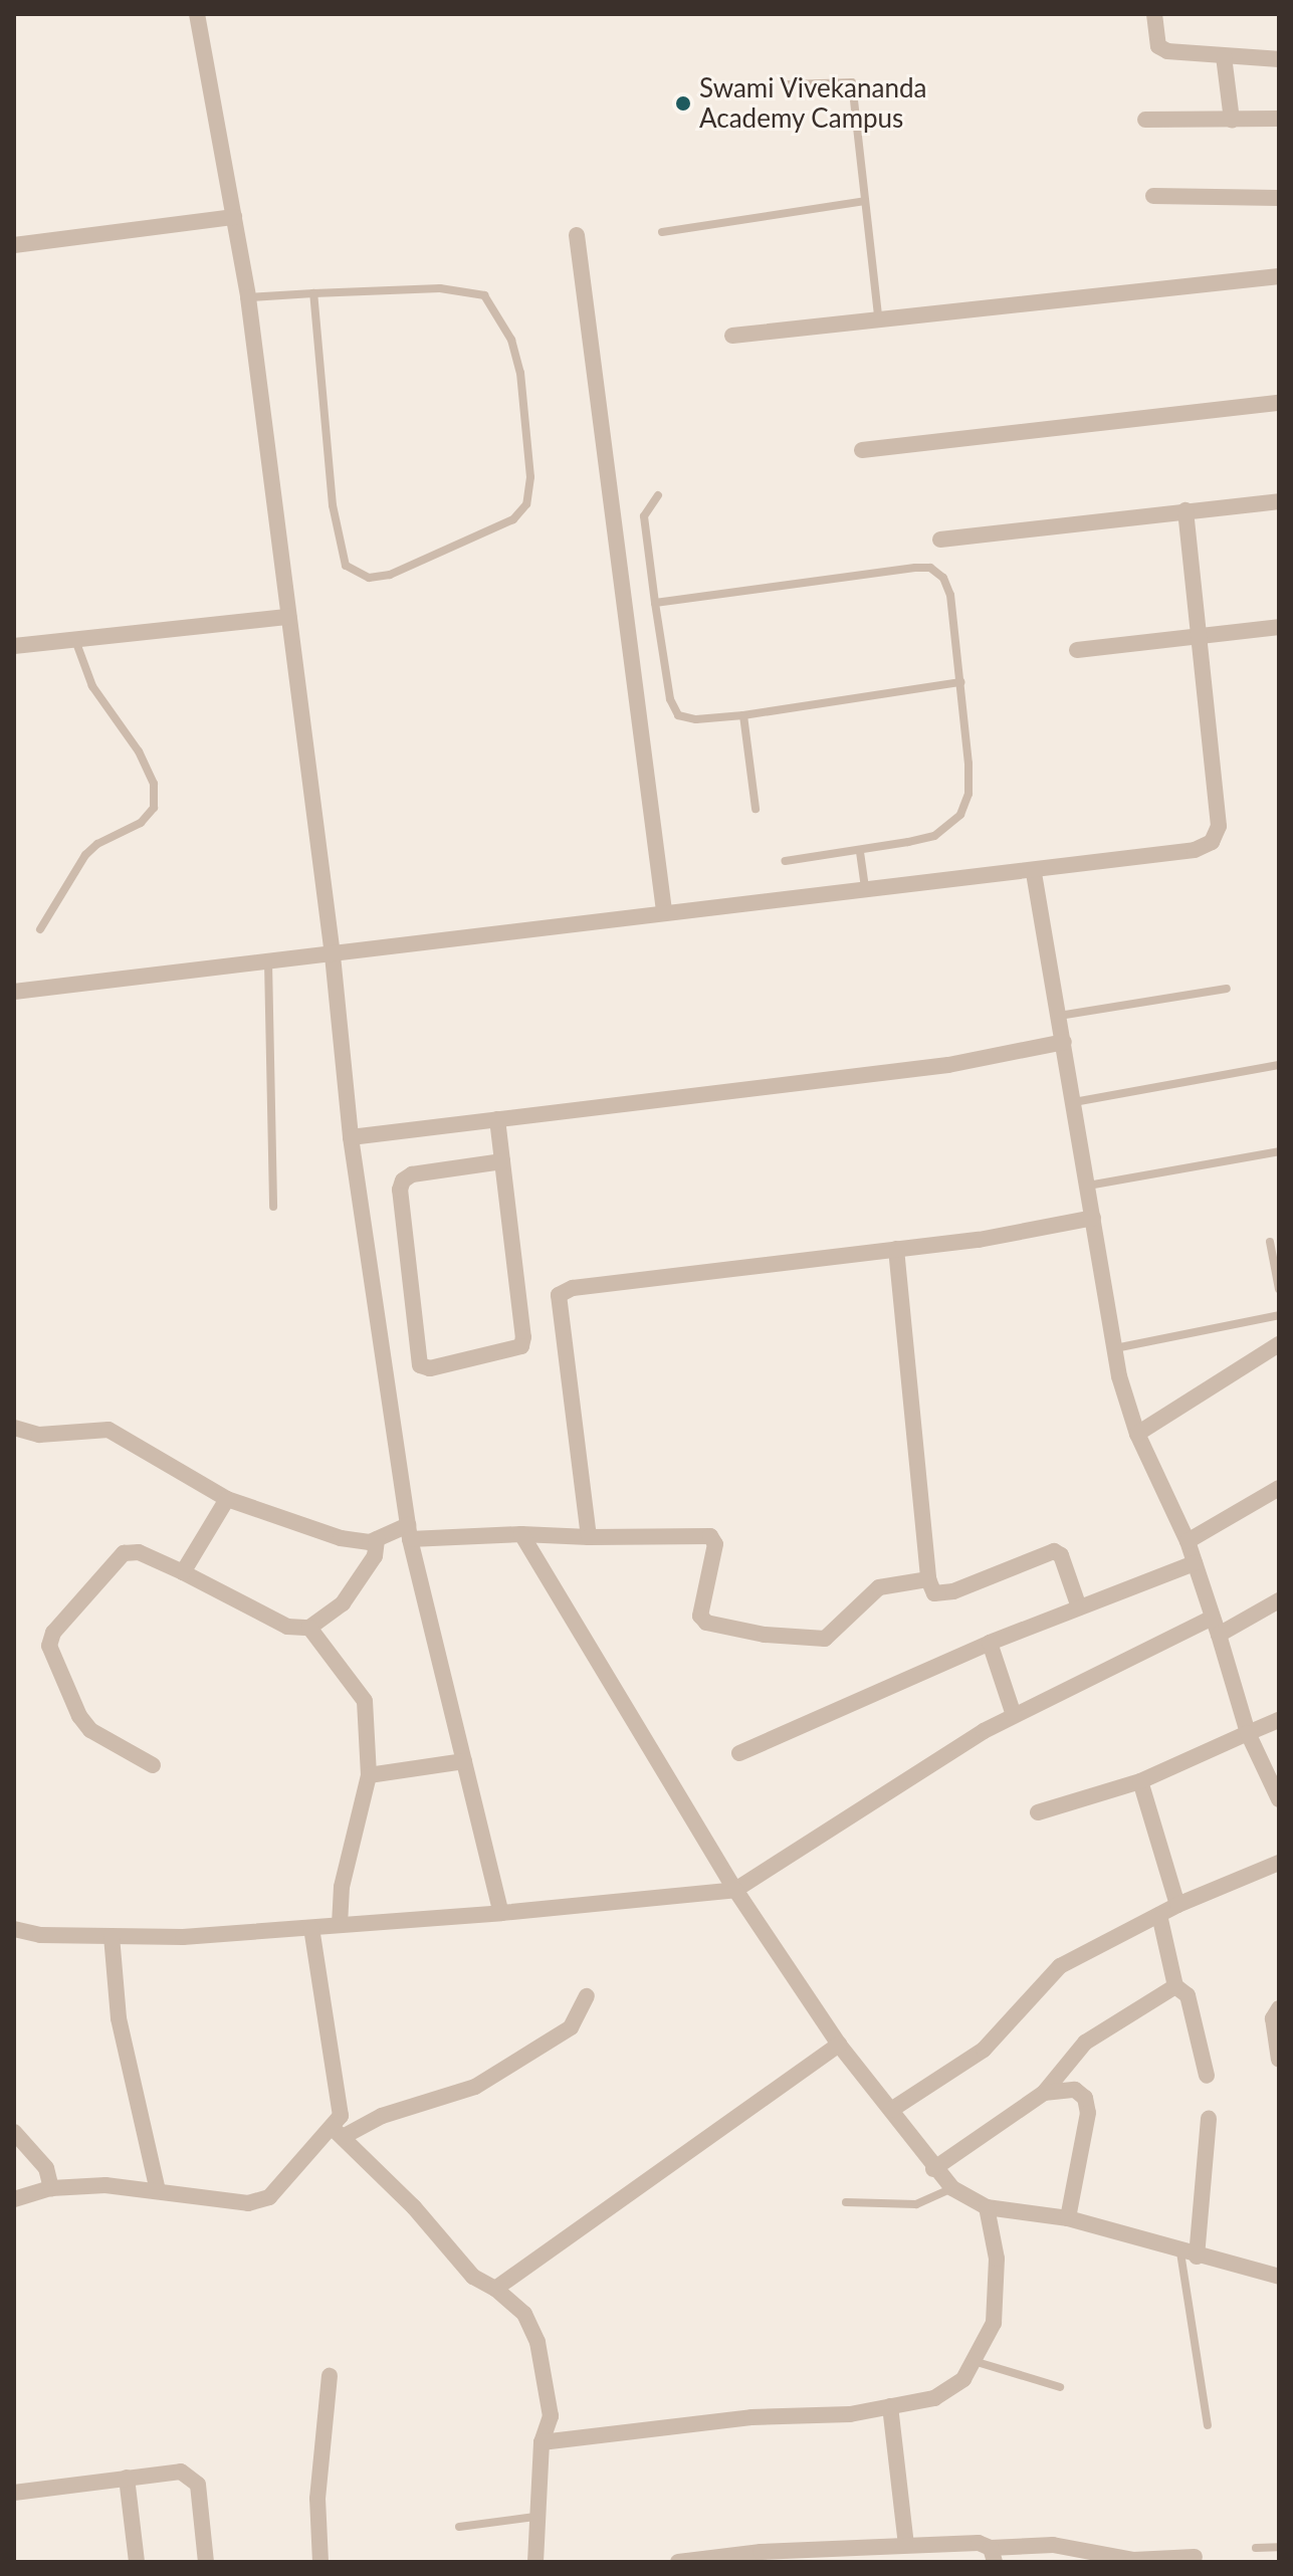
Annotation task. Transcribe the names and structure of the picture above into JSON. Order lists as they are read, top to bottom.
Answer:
{
  "places": ["Swami Vivekananda Academy Campus"]
}
